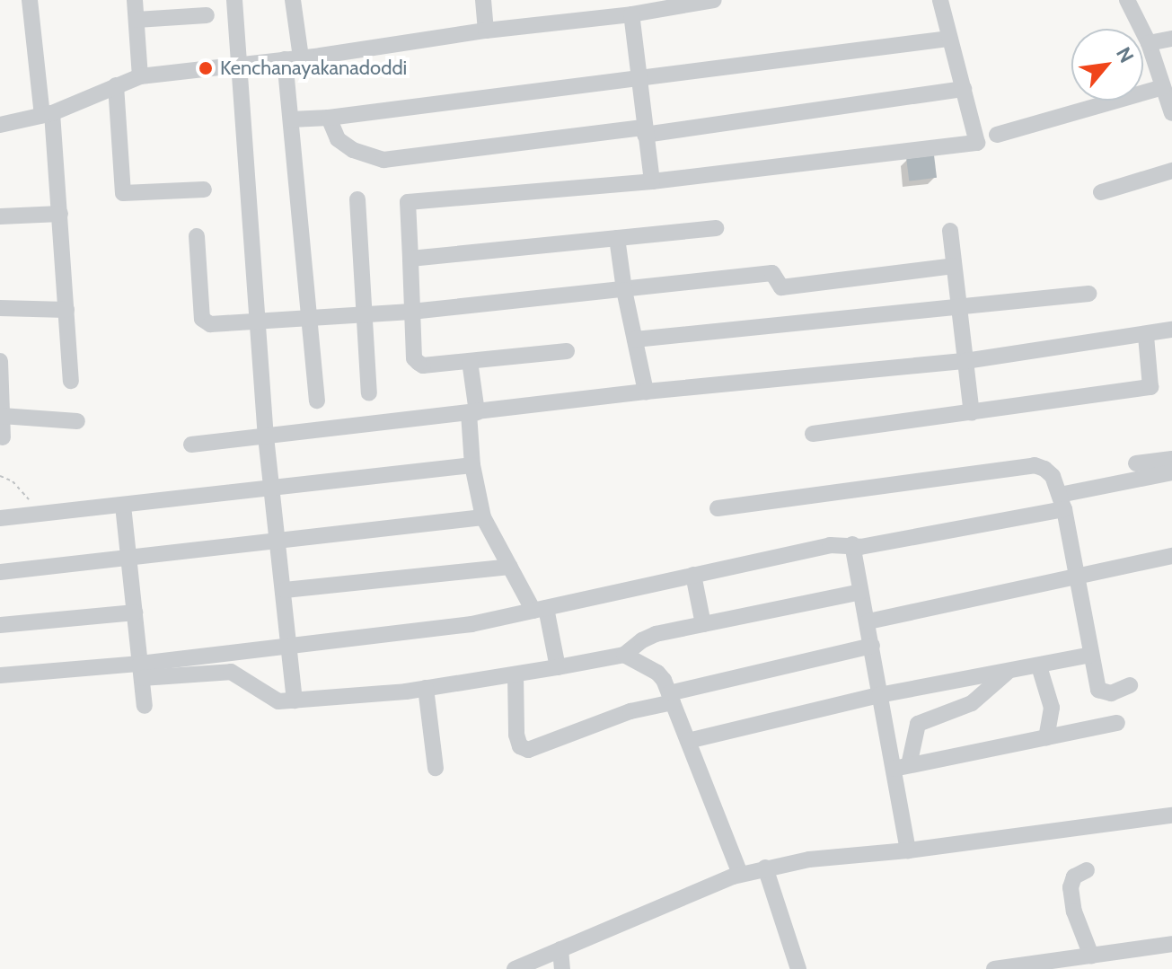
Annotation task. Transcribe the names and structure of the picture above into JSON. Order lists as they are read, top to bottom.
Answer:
{
  "places": ["Kenchanayakanadoddi"],
  "north": "top right"
}
